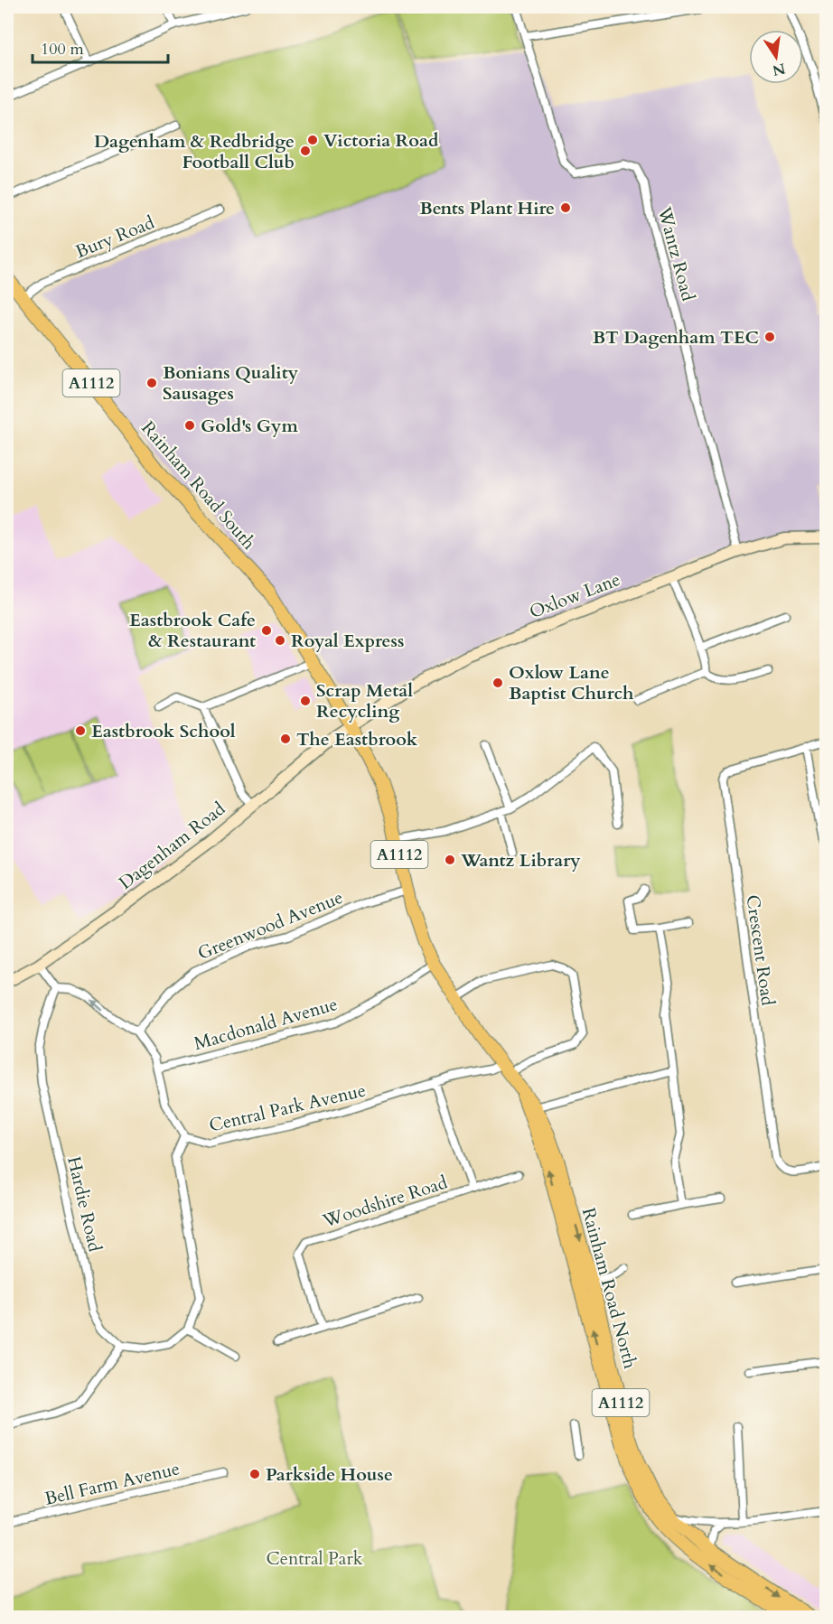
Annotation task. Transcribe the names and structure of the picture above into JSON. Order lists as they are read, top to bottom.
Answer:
{
  "streets": {
    "main road": ["A1112", "Rainham Road South", "Rainham Road North"],
    "street": [
      "Bury Road",
      "Wantz Road",
      "Oxlow Lane",
      "Dagenham Road",
      "Greenwood Avenue",
      "Crescent Road",
      "Macdonald Avenue",
      "Central Park Avenue",
      "Woodshire Road",
      "Hardie Road",
      "Bell Farm Avenue"
    ]
  },
  "crossings": [
    ["Bury Road", "Rainham Road South"],
    ["Wantz Road", "Oxlow Lane"],
    ["Rainham Road South", "Oxlow Lane"],
    ["Rainham Road South", "Dagenham Road"],
    ["Rainham Road South", "Rainham Road North"],
    ["Oxlow Lane", "Dagenham Road"],
    ["Oxlow Lane", "Rainham Road North"],
    ["Dagenham Road", "Rainham Road North"],
    ["Greenwood Avenue", "Rainham Road North"],
    ["Macdonald Avenue", "Rainham Road North"],
    ["Central Park Avenue", "Woodshire Road"],
    ["Central Park Avenue", "Rainham Road North"]
  ],
  "parks": ["Central Park"],
  "places": [
    "Victoria Road",
    "Dagenham & Redbridge Football Club",
    "Bents Plant Hire",
    "BT Dagenham TEC",
    "Bonians Quality Sausages",
    "Gold's Gym",
    "Eastbrook Cafe & Restaurant",
    "Royal Express",
    "Oxlow Lane Baptist Church",
    "Scrap Metal Recycling",
    "Eastbrook School",
    "The Eastbrook",
    "Wantz Library",
    "Parkside House"
  ],
  "scale_bar": "100 m",
  "north": "bottom"
}
